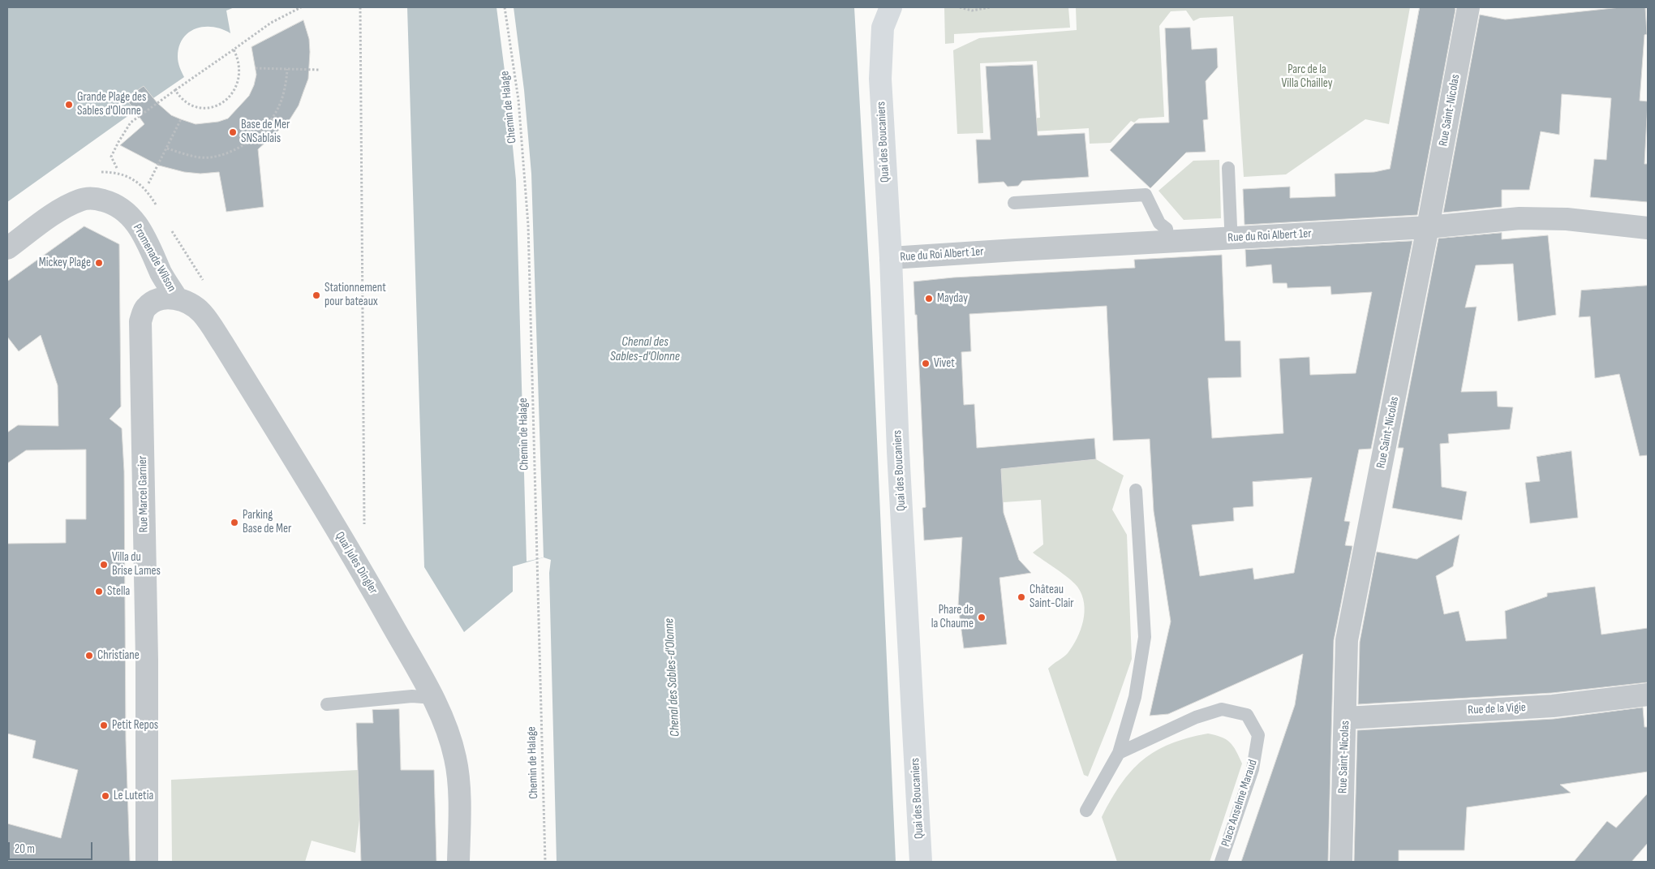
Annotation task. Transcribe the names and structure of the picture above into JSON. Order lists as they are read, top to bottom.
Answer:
{
  "streets": {
    "street": [
      "Rue Saint-Nicolas",
      "Quai des Boucaniers",
      "Rue du Roi Albert 1er",
      "Promenade Wilson",
      "Rue Marcel Garnier",
      "Quai Jules Dingler",
      "Rue de la Vigie"
    ],
    "lane": ["Place Anselme Maraud"],
    "path": ["Chemin de Halage"]
  },
  "crossings": [
    ["Rue Saint-Nicolas", "Rue du Roi Albert 1er"],
    ["Rue Saint-Nicolas", "Rue de la Vigie"],
    ["Quai des Boucaniers", "Rue du Roi Albert 1er"],
    ["Promenade Wilson", "Rue Marcel Garnier"],
    ["Promenade Wilson", "Quai Jules Dingler"],
    ["Rue Marcel Garnier", "Quai Jules Dingler"]
  ],
  "water": ["Chenal des Sables-d'Olonne"],
  "parks": ["Parc de la Villa Chailley"],
  "places": [
    "Grande Plage des Sables d'Olonne",
    "Base de Mer SNSablais",
    "Mickey Plage",
    "Stationnement pour bateaux",
    "Mayday",
    "Vivet",
    "Parking Base de Mer",
    "Villa du Brise Lames",
    "Stella",
    "Château Saint-Clair",
    "Phare de la Chaume",
    "Christiane",
    "Petit Repos",
    "Le Lutetia"
  ],
  "scale_bar": "20 m"
}
